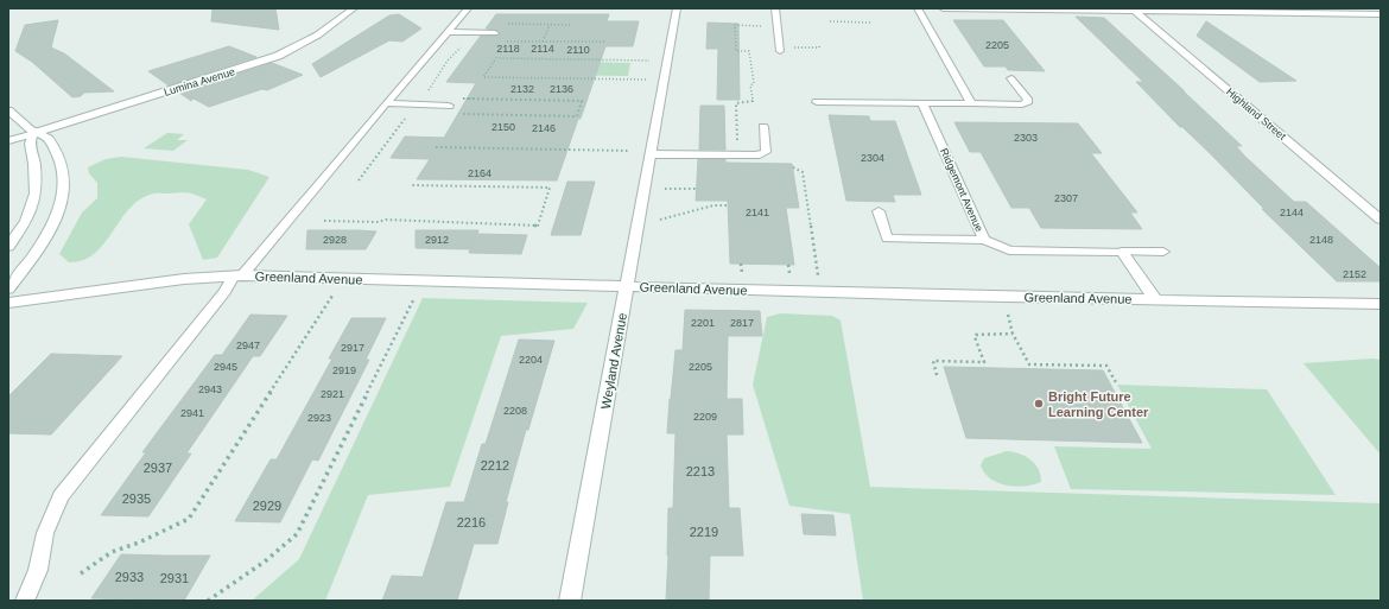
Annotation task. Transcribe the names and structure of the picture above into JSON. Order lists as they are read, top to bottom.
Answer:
{
  "streets": {
    "street": [
      "Lumina Avenue",
      "Highland Street",
      "Ridgemont Avenue",
      "Greenland Avenue",
      "Weyland Avenue"
    ]
  },
  "crossings": [
    ["Greenland Avenue", "Weyland Avenue"]
  ],
  "places": ["Bright Future Learning Center"],
  "house_numbers": [
    "2205",
    "2118",
    "2114",
    "2110",
    "2132",
    "2136",
    "2150",
    "2146",
    "2303",
    "2304",
    "2164",
    "2307",
    "2141",
    "2144",
    "2928",
    "2912",
    "2148",
    "2152",
    "2201",
    "2817",
    "2947",
    "2917",
    "2204",
    "2945",
    "2205",
    "2919",
    "2943",
    "2921",
    "2208",
    "2941",
    "2209",
    "2923",
    "2212",
    "2937",
    "2213",
    "2935",
    "2929",
    "2216",
    "2219",
    "2933",
    "2931"
  ]
}
